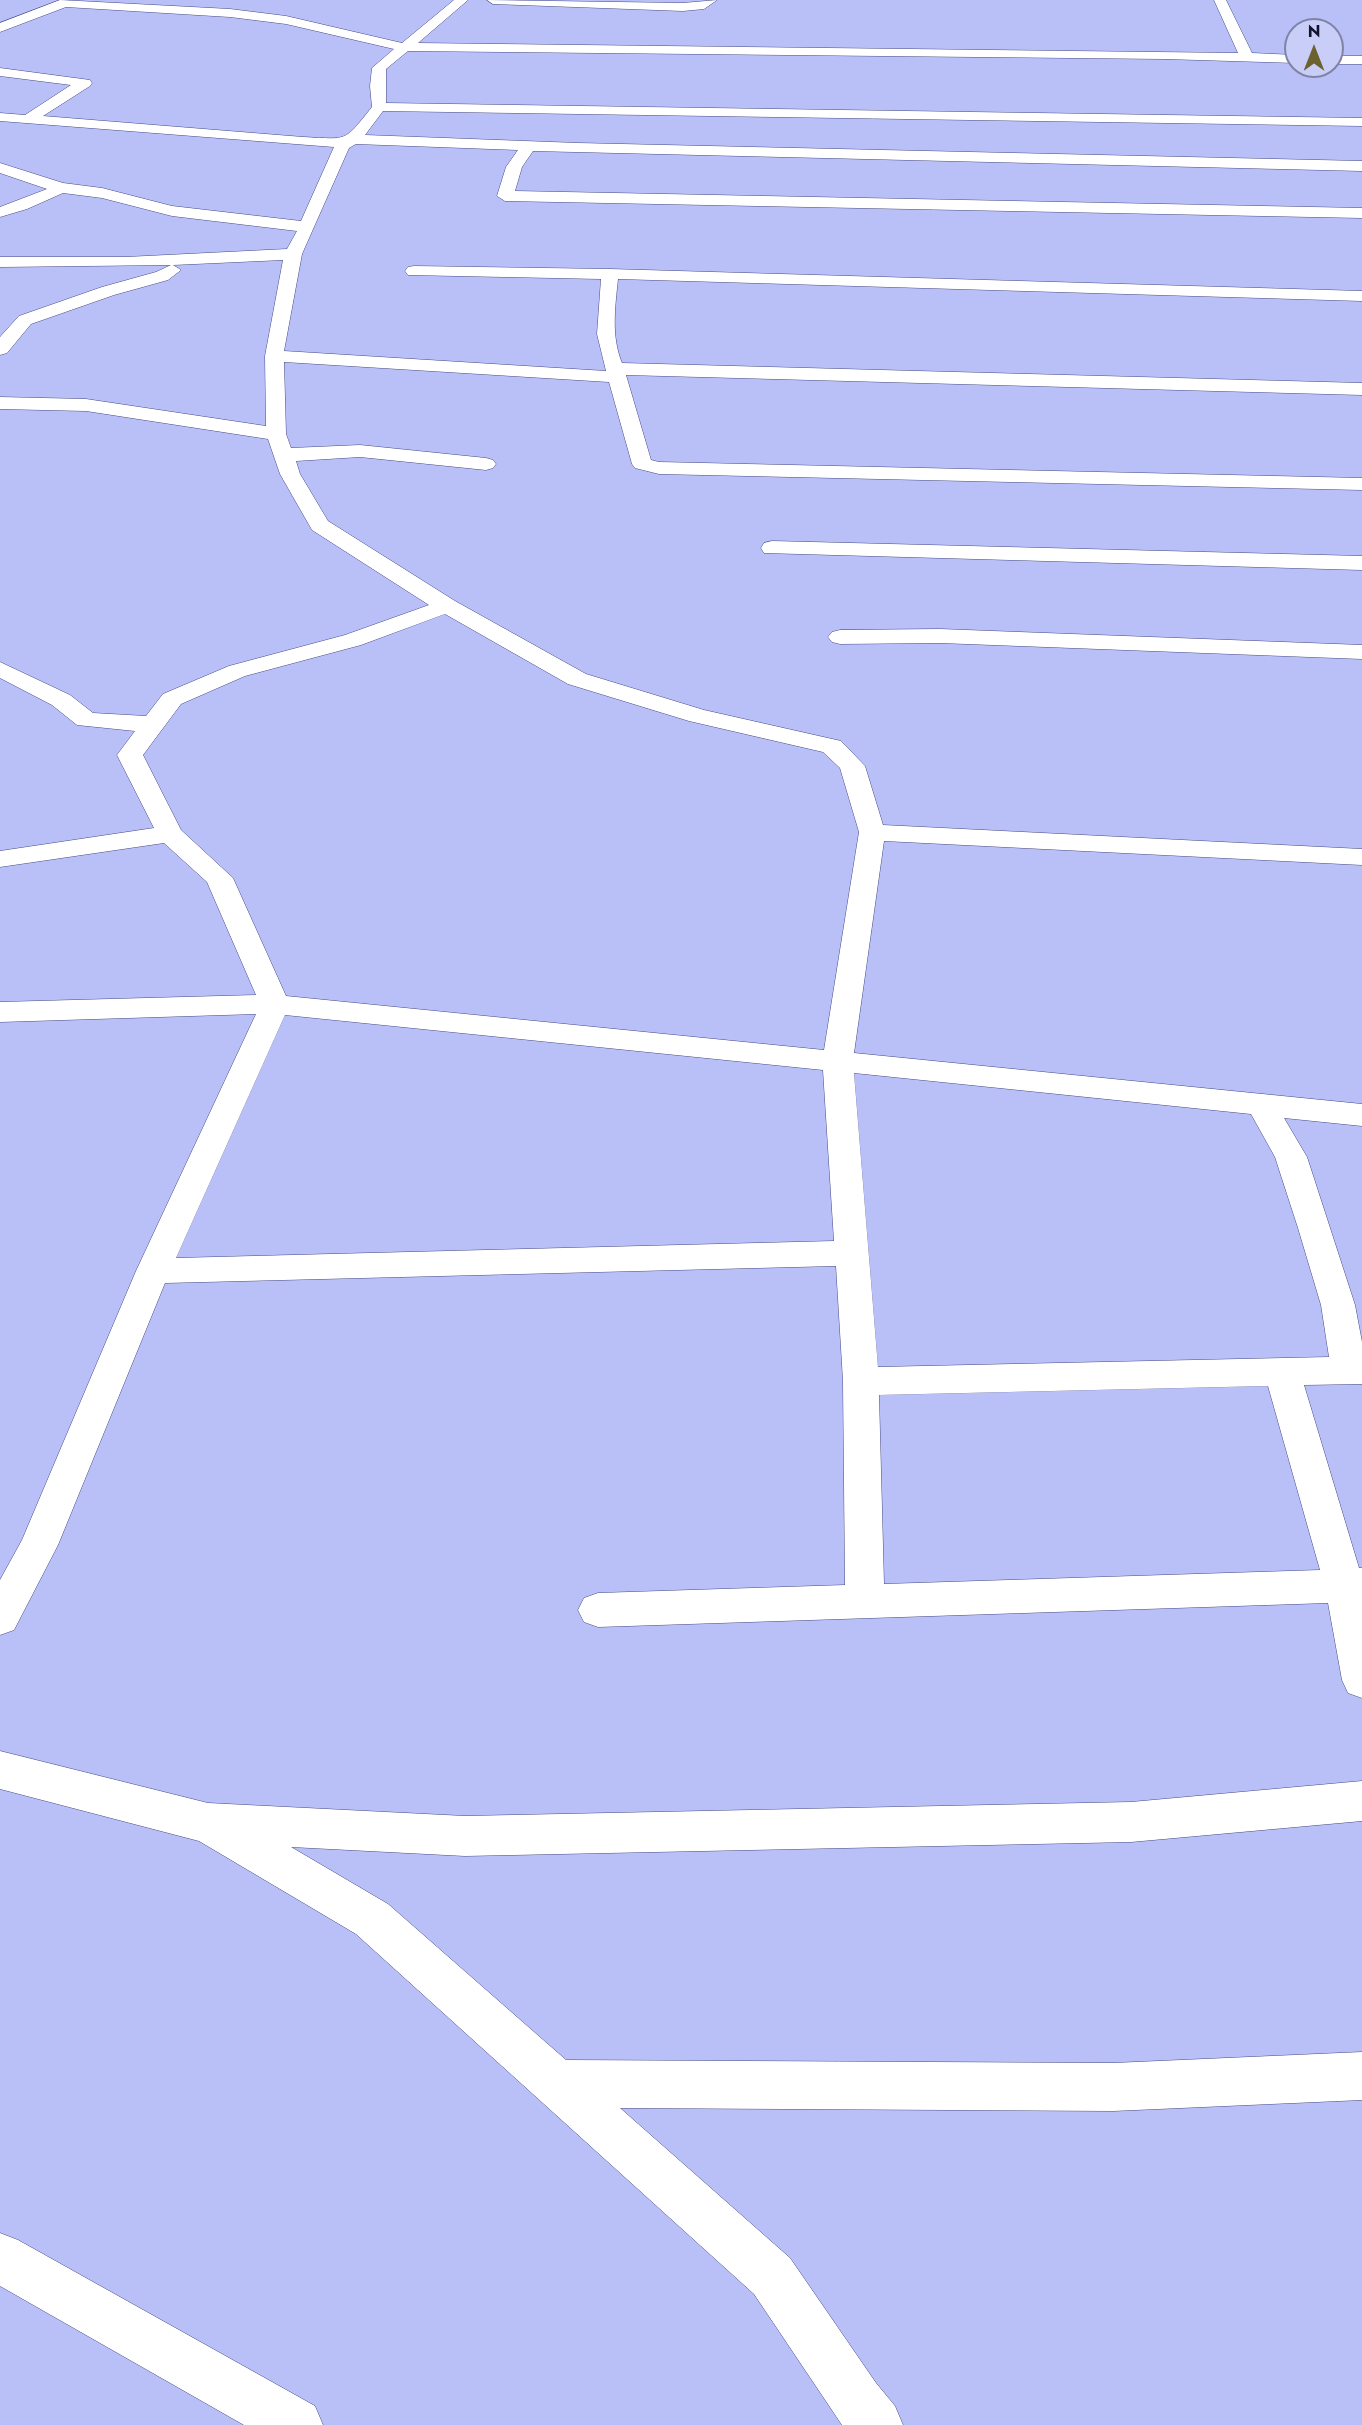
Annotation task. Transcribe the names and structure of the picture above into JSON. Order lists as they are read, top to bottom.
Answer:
{
  "north": "top"
}
